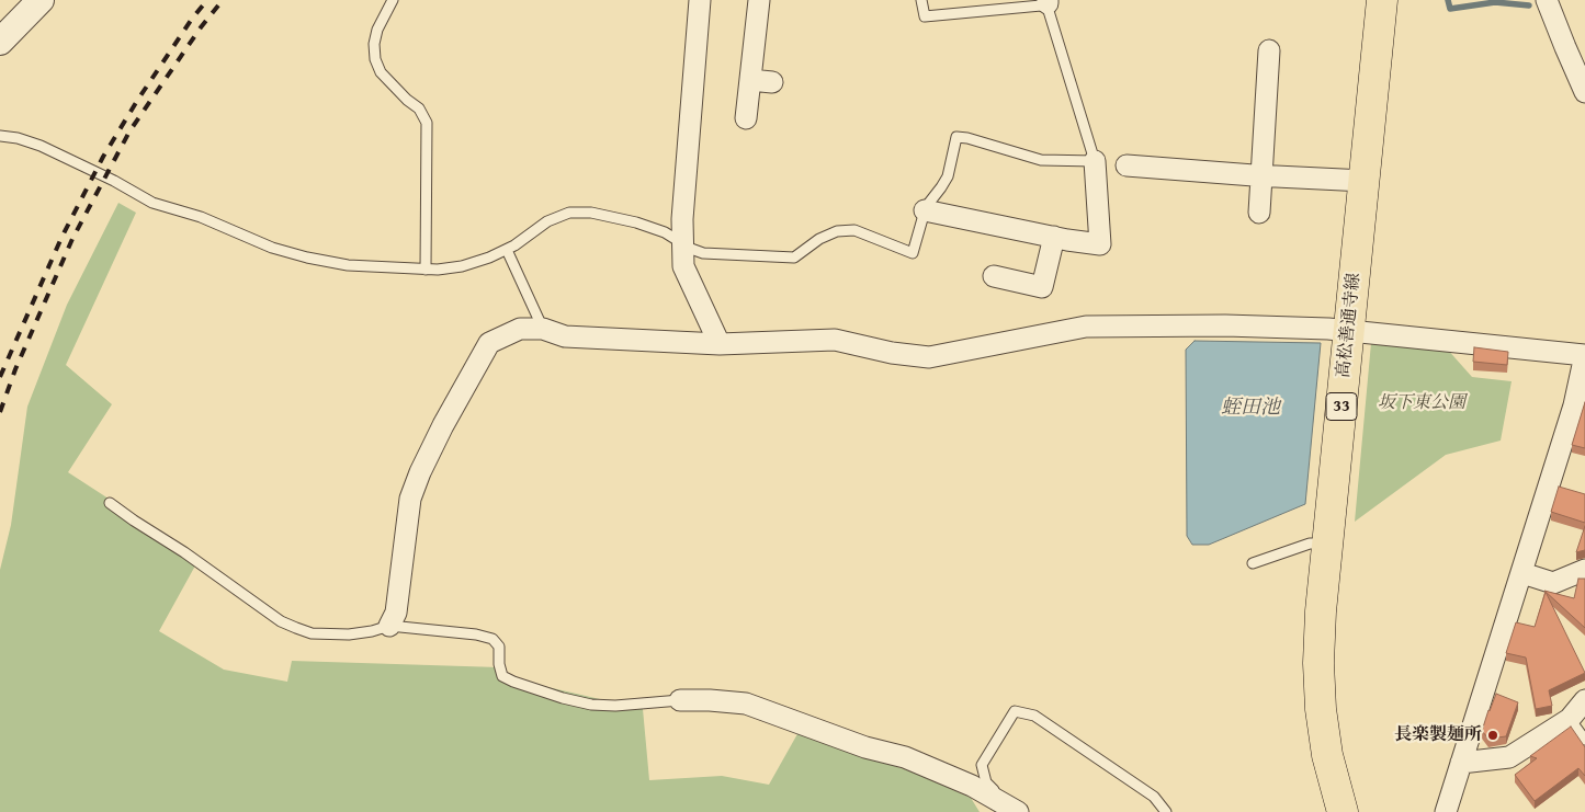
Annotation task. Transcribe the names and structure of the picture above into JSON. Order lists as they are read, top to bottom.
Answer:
{
  "streets": {
    "main road": ["高松善通寺線", "33"]
  },
  "water": ["蛭田池"],
  "parks": ["坂下東公園"],
  "places": ["長楽製麺所"]
}
